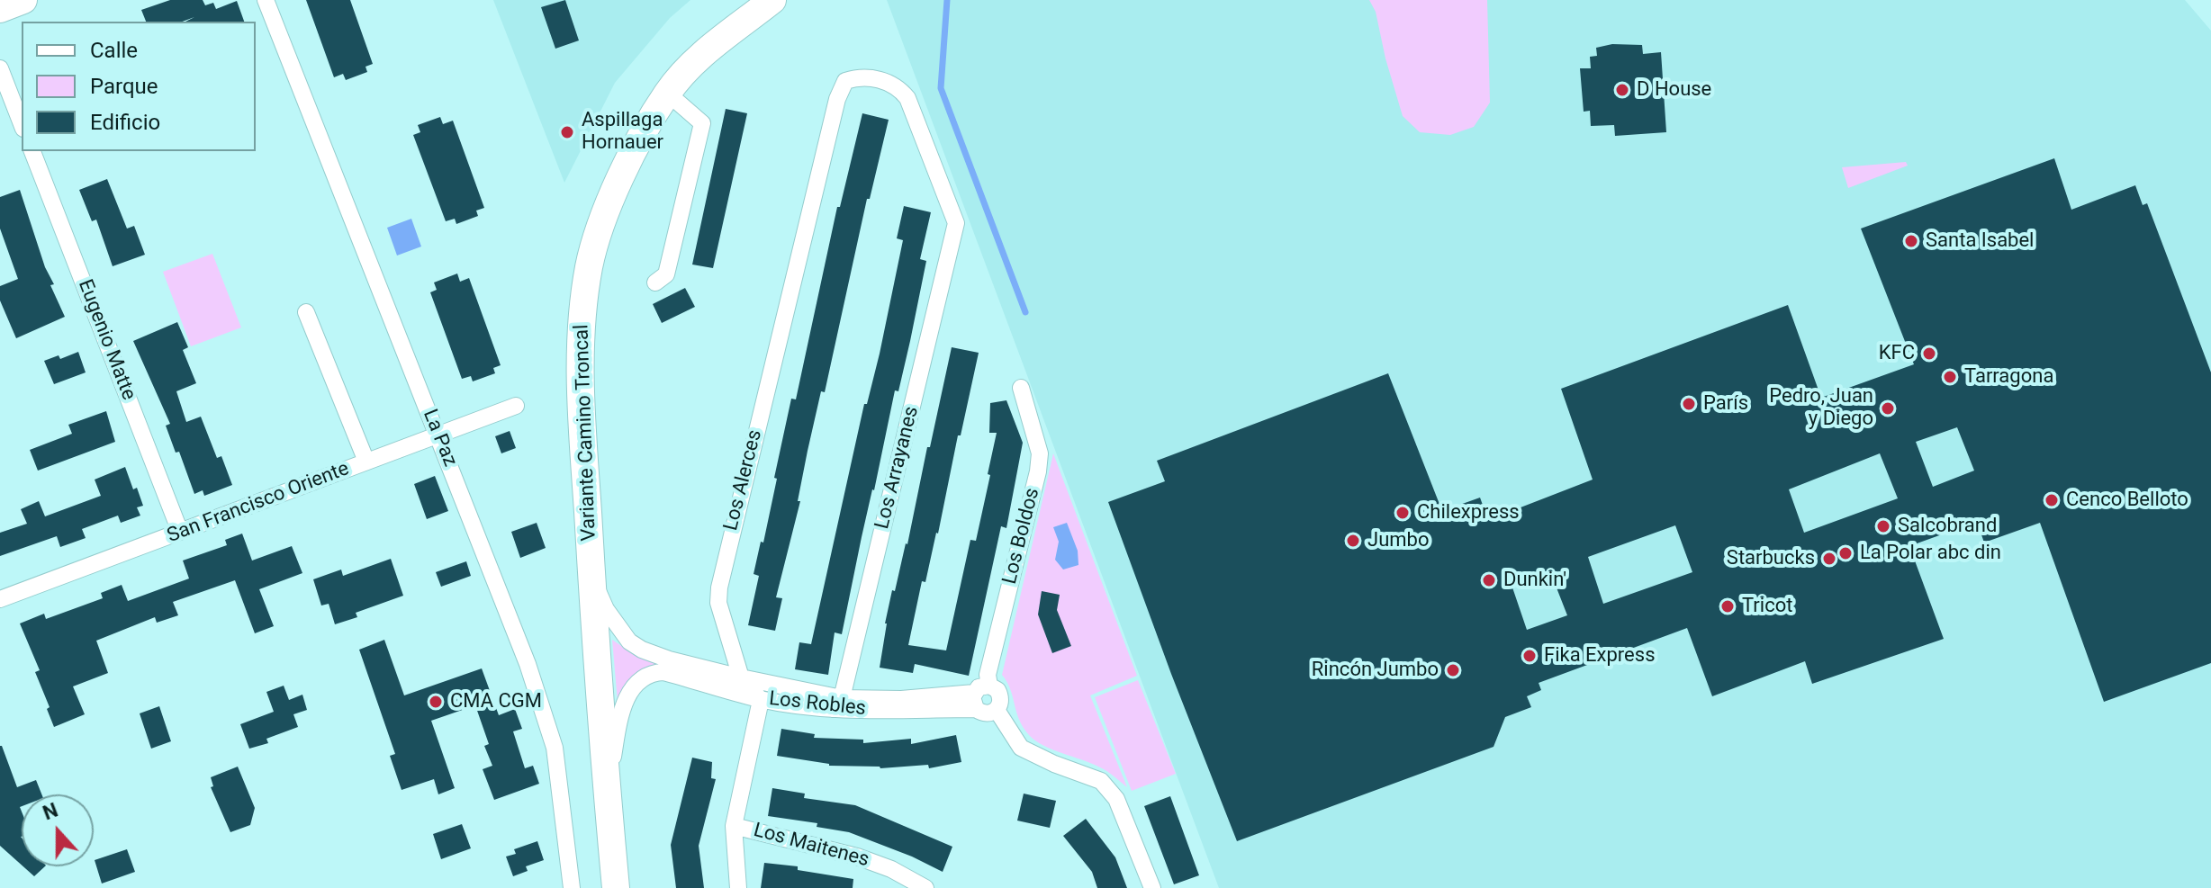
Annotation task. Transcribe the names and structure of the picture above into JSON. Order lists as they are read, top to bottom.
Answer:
{
  "streets": {
    "main road": ["Variante Camino Troncal"],
    "street": [
      "Eugenio Matte",
      "La Paz",
      "Los Arrayanes",
      "Los Alerces",
      "San Francisco Oriente",
      "Los Boldos",
      "Los Robles",
      "Los Maitenes"
    ]
  },
  "crossings": [
    ["Eugenio Matte", "San Francisco Oriente"],
    ["Variante Camino Troncal", "Los Robles"],
    ["La Paz", "San Francisco Oriente"],
    ["Los Arrayanes", "Los Alerces"],
    ["Los Arrayanes", "Los Robles"],
    ["Los Alerces", "Los Robles"],
    ["Los Boldos", "Los Robles"]
  ],
  "places": [
    "D House",
    "Aspillaga Hornauer",
    "Santa Isabel",
    "KFC",
    "Tarragona",
    "París",
    "Pedro, Juan y Diego",
    "Cenco Belloto",
    "Chilexpress",
    "Salcobrand",
    "Jumbo",
    "La Polar abc din",
    "Starbucks",
    "Dunkin'",
    "Tricot",
    "Fika Express",
    "Rincón Jumbo",
    "CMA CGM"
  ],
  "legend": ["Calle", "Parque", "Edificio"],
  "north": "top"
}
